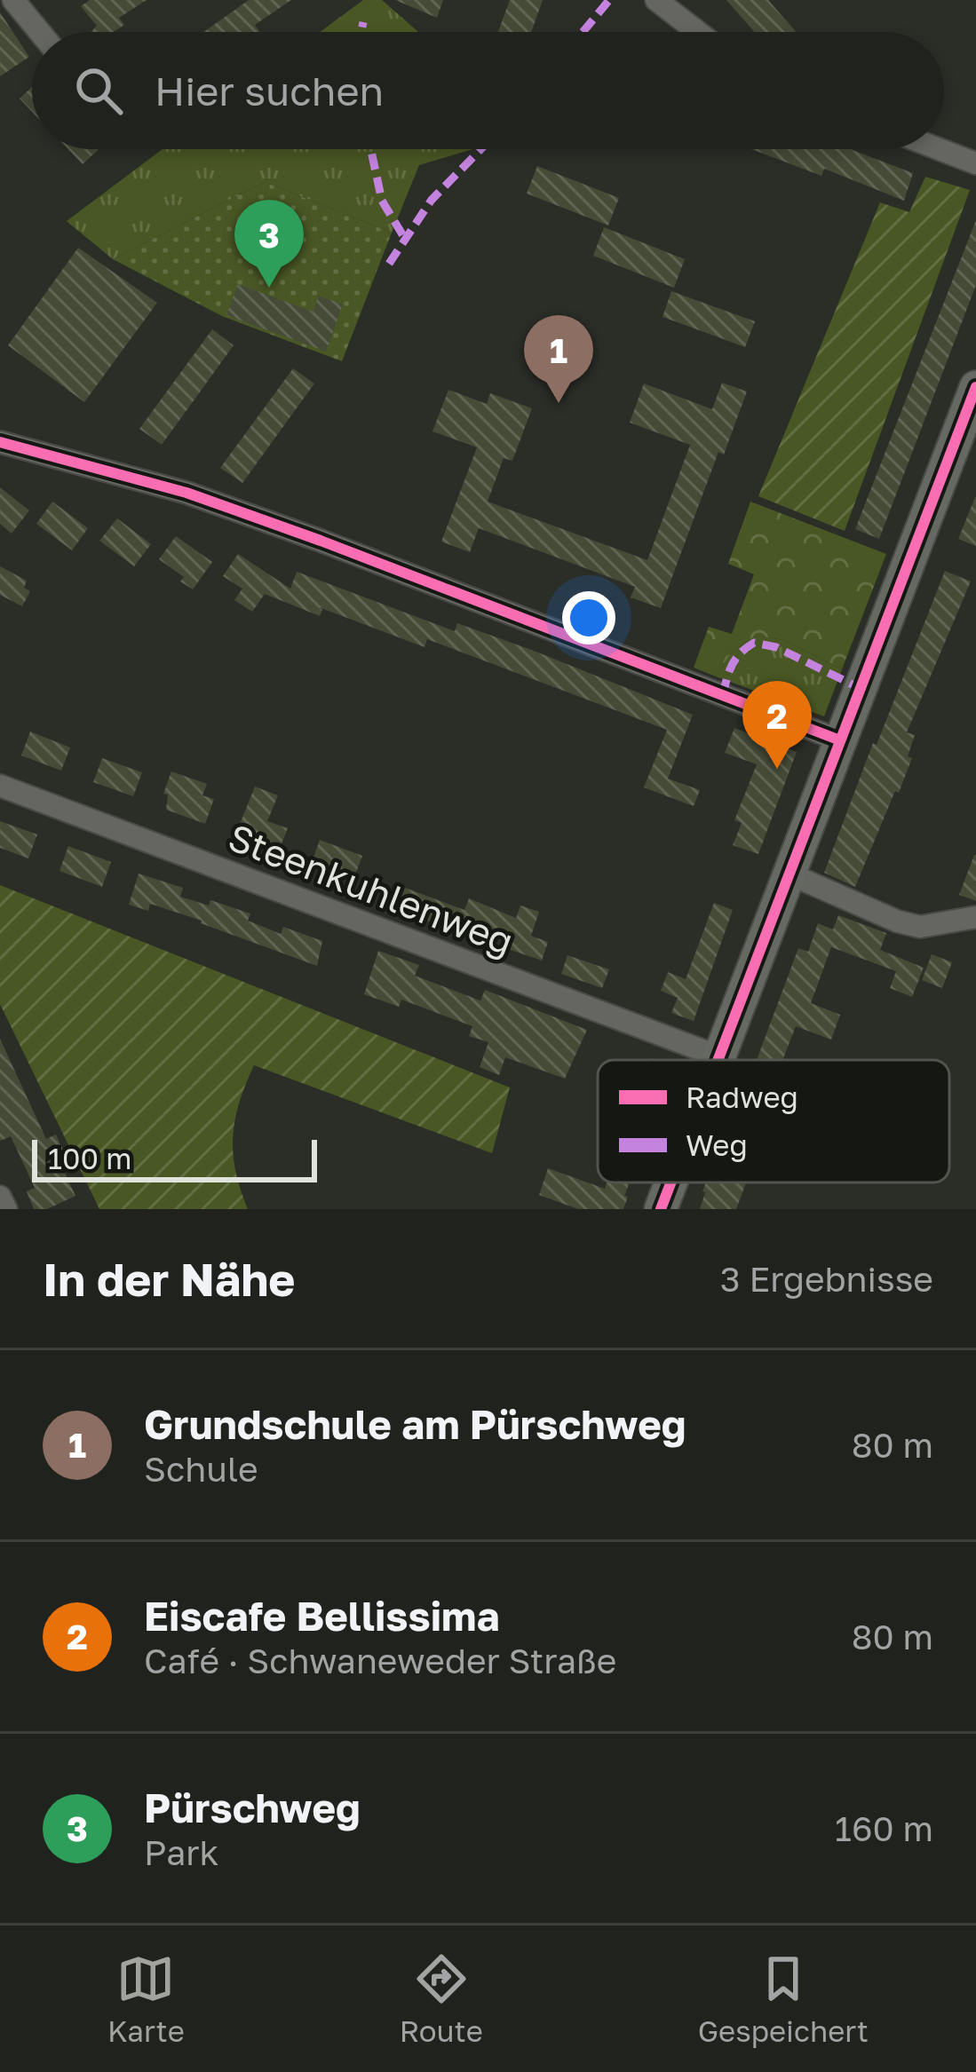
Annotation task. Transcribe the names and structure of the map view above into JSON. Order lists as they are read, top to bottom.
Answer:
{
  "streets": {
    "street": ["Steenkuhlenweg"]
  },
  "legend": ["Radweg", "Weg"],
  "scale_bar": "100 m",
  "page": {
    "search": "Hier suchen",
    "pins": ["3", "1", "2"],
    "scale": "100 m",
    "heading": ["In der Nähe", "3 Ergebnisse"],
    "list": [
      {
        "mark": "1",
        "name": "Grundschule am Pürschweg",
        "note": "Schule",
        "value": "80 m"
      },
      {
        "mark": "2",
        "name": "Eiscafe Bellissima",
        "note": "Café · Schwaneweder Straße",
        "value": "80 m"
      },
      {
        "mark": "3",
        "name": "Pürschweg",
        "note": "Park",
        "value": "160 m"
      }
    ],
    "nav": ["Karte", "Route", "Gespeichert"]
  }
}
